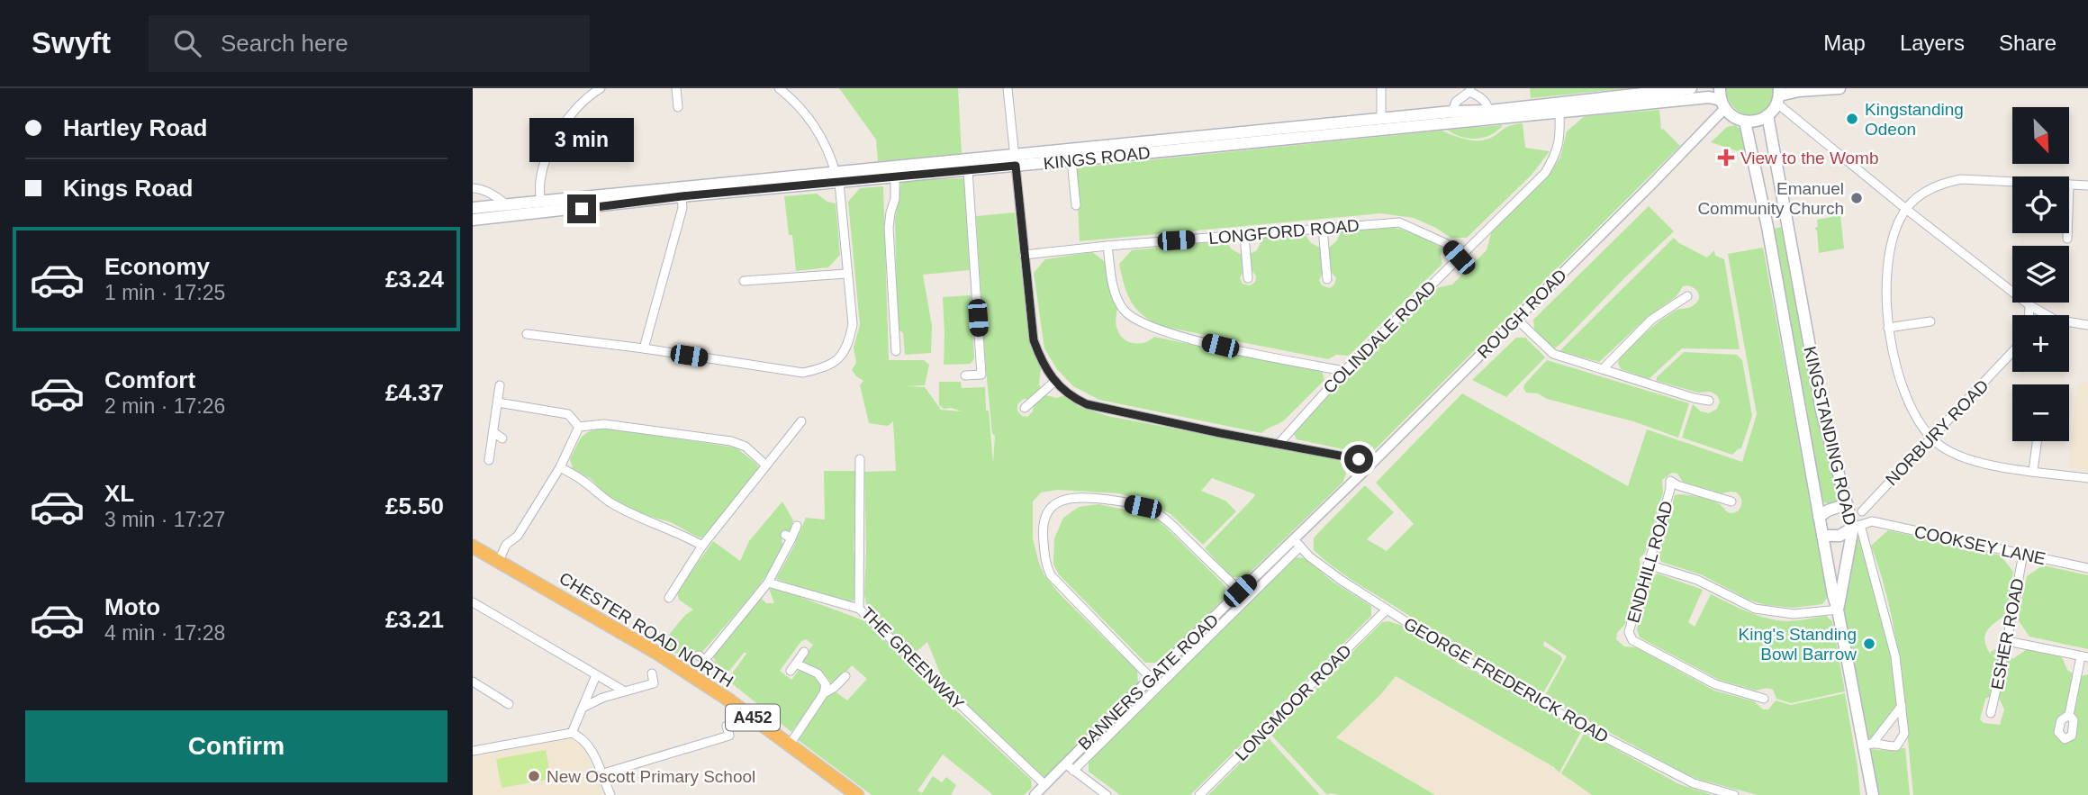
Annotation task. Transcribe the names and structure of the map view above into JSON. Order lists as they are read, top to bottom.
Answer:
{
  "streets": {
    "highway": ["CHESTER ROAD NORTH", "A452"],
    "main road": ["KINGS ROAD", "KINGSTANDING ROAD"],
    "street": [
      "LONGFORD ROAD",
      "ROUGH ROAD",
      "COLINDALE ROAD",
      "NORBURY ROAD",
      "COOKSEY LANE",
      "ENDHILL ROAD",
      "ESHER ROAD",
      "THE GREENWAY",
      "GEORGE FREDERICK ROAD",
      "BANNERS GATE ROAD",
      "LONGMOOR ROAD"
    ]
  },
  "crossings": [
    ["KINGS ROAD", "ROUGH ROAD"],
    ["KINGS ROAD", "COLINDALE ROAD"],
    ["LONGFORD ROAD", "COLINDALE ROAD"],
    ["ROUGH ROAD", "BANNERS GATE ROAD"],
    ["KINGSTANDING ROAD", "COOKSEY LANE"],
    ["COOKSEY LANE", "ESHER ROAD"],
    ["THE GREENWAY", "BANNERS GATE ROAD"],
    ["GEORGE FREDERICK ROAD", "BANNERS GATE ROAD"],
    ["GEORGE FREDERICK ROAD", "LONGMOOR ROAD"]
  ],
  "places": {
    "other": [
      "Kingstanding Odeon",
      "Emanuel Community Church",
      "King's Standing Bowl Barrow",
      "New Oscott Primary School"
    ],
    "health": ["View to the Womb"]
  },
  "north": "bottom right",
  "page": {
    "header": "Swyft",
    "search": "Search here",
    "nav": ["Map", "Layers", "Share"],
    "banner": ["Hartley Road", "Kings Road"],
    "map_buttons": ["+", "−"],
    "bubble": "3 min",
    "list": [
      {
        "name": "Economy",
        "note": "1 min · 17:25",
        "value": "£3.24"
      },
      {
        "name": "Comfort",
        "note": "2 min · 17:26",
        "value": "£4.37"
      },
      {
        "name": "XL",
        "note": "3 min · 17:27",
        "value": "£5.50"
      },
      {
        "name": "Moto",
        "note": "4 min · 17:28",
        "value": "£3.21"
      }
    ],
    "buttons": "Confirm"
  }
}
